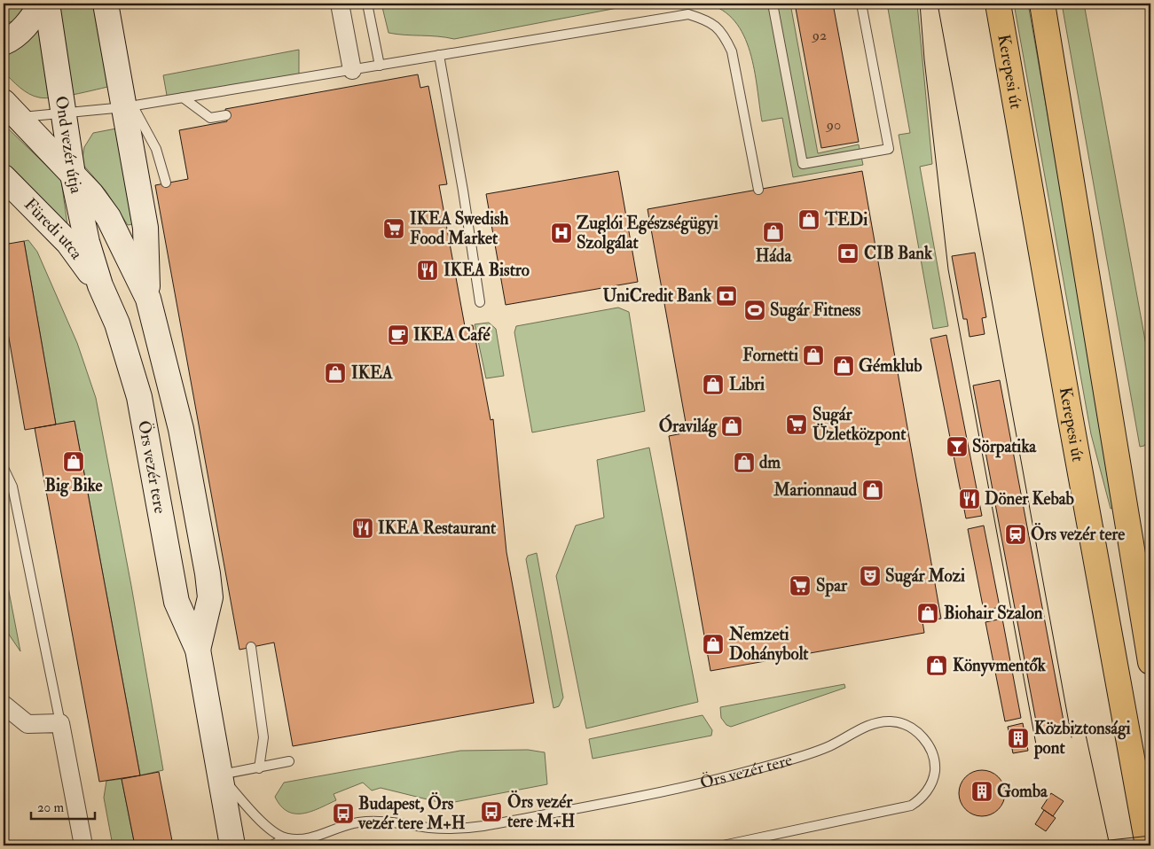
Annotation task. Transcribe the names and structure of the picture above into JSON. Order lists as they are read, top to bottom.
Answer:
{
  "streets": {
    "main road": [
      "Kerepesi út",
      "Ond vezér útja",
      "Füredi utca",
      "Örs vezér tere"
    ]
  },
  "crossings": [
    ["Ond vezér útja", "Füredi utca"],
    ["Ond vezér útja", "Örs vezér tere"],
    ["Füredi utca", "Örs vezér tere"]
  ],
  "places": {
    "shop": [
      "TEDi",
      "Háda",
      "Fornetti",
      "Gémklub",
      "IKEA",
      "Libri",
      "Óravilág",
      "Big Bike",
      "dm",
      "Marionnaud",
      "Biohair Szalon",
      "Nemzeti Dohánybolt",
      "Könyvmentők"
    ],
    "supermarket": ["IKEA Swedish Food Market", "Sugár Üzletközpont", "Spar"],
    "hospital": ["Zuglói Egészségügyi Szolgálat"],
    "bank": ["CIB Bank", "UniCredit Bank"],
    "restaurant": ["IKEA Bistro", "Döner Kebab", "IKEA Restaurant"],
    "sports": ["Sugár Fitness"],
    "cafe": ["IKEA Café"],
    "bar": ["Sörpatika"],
    "station": ["Örs vezér tere"],
    "theatre": ["Sugár Mozi"],
    "building": ["Közbiztonsági pont", "Gomba"],
    "bus stop": ["Örs vezér tere M+H", "Budapest, Örs vezér tere M+H"]
  },
  "house_numbers": ["92", "90"],
  "scale_bar": "20 m"
}
